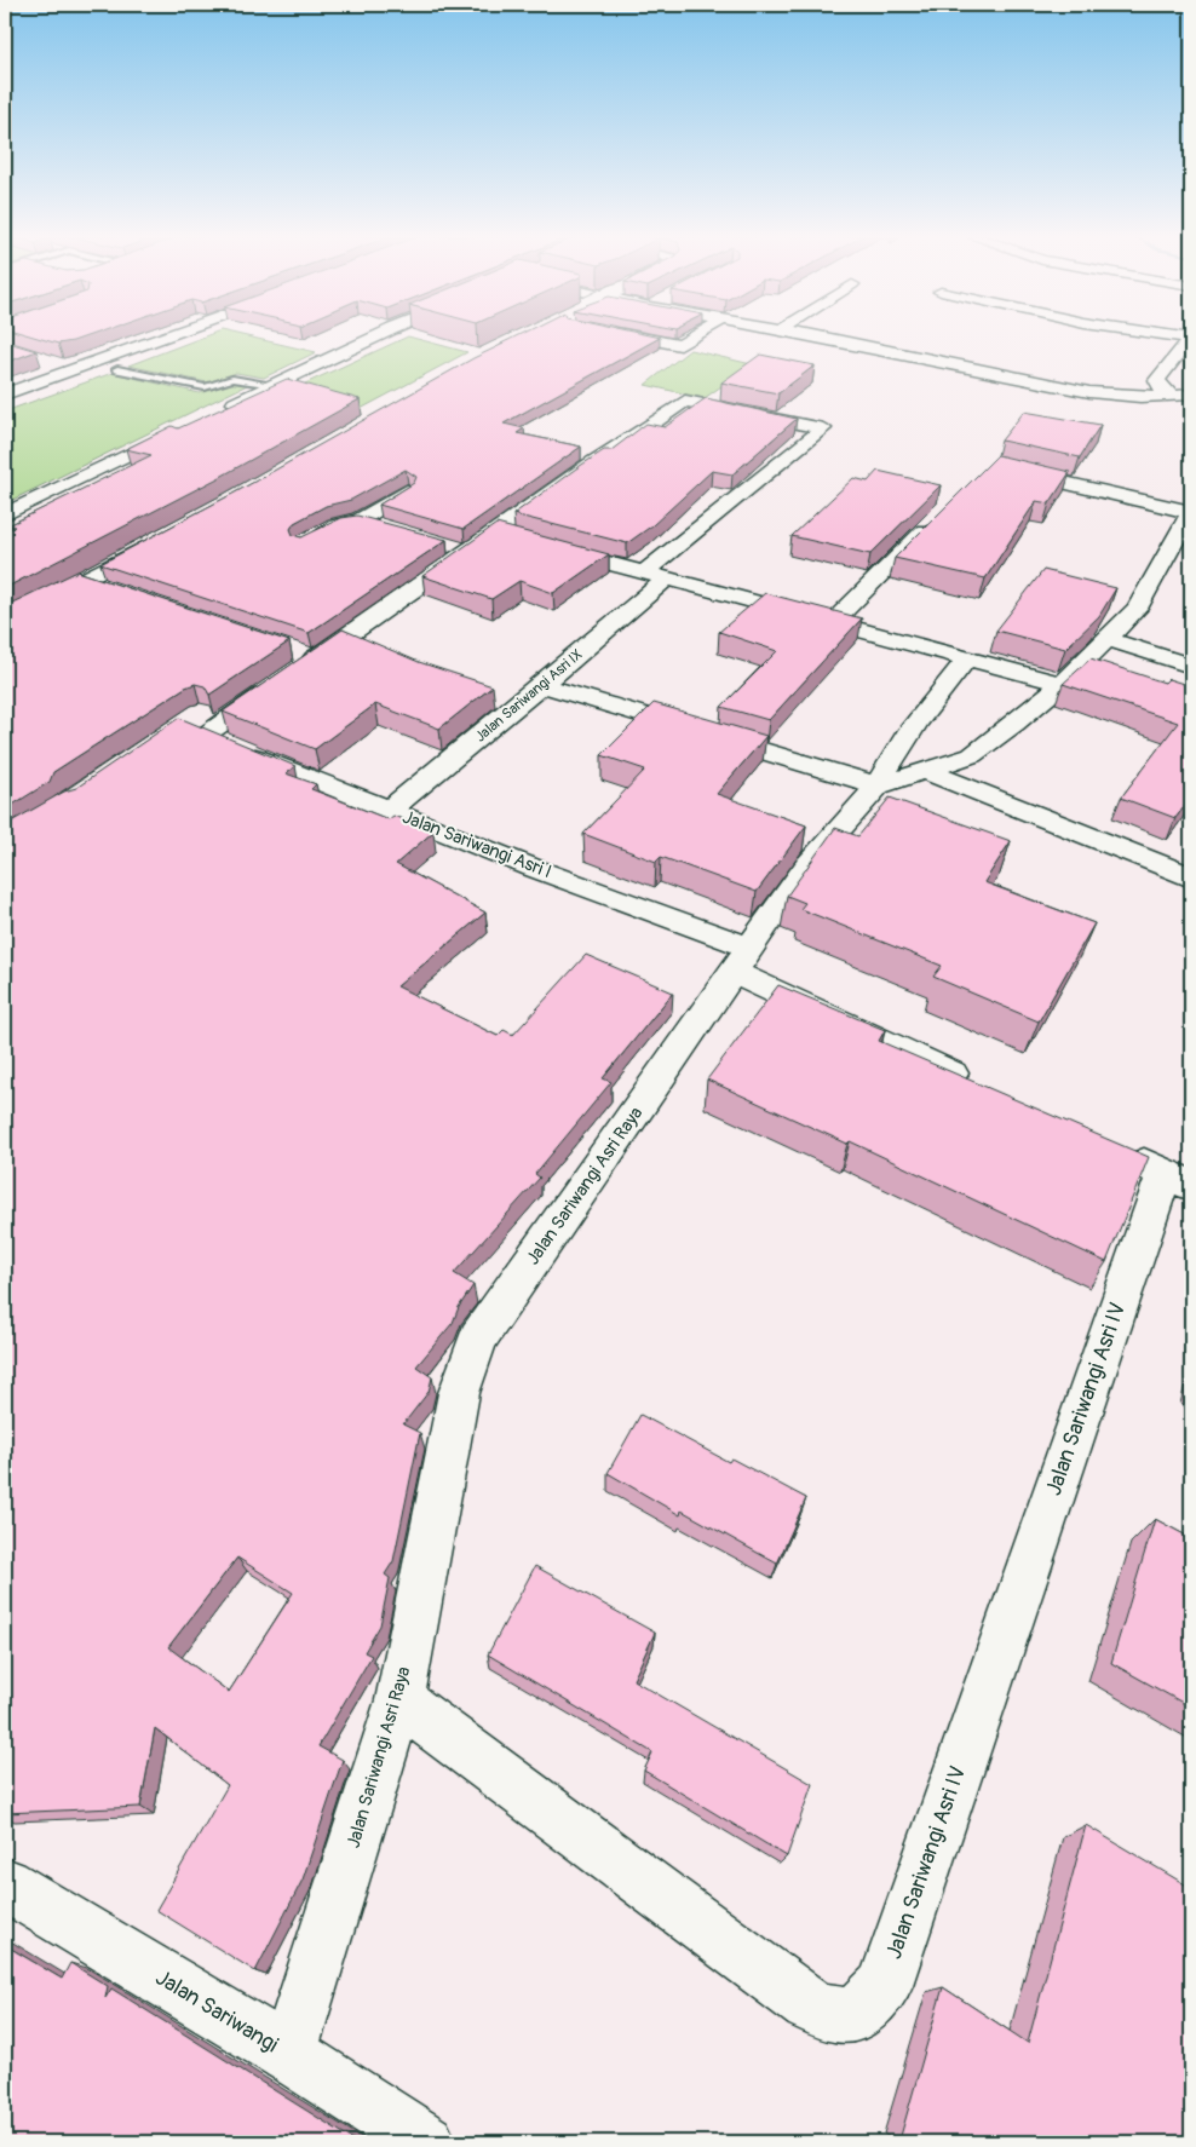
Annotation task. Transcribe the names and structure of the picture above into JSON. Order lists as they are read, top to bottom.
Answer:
{
  "streets": {
    "street": [
      "Jalan Sariwangi Asri IX",
      "Jalan Sariwangi Asri I",
      "Jalan Sariwangi Asri Raya",
      "Jalan Sariwangi Asri IV",
      "Jalan Sariwangi"
    ]
  },
  "crossings": [
    ["Jalan Sariwangi Asri IX", "Jalan Sariwangi Asri I"],
    ["Jalan Sariwangi Asri I", "Jalan Sariwangi Asri Raya"],
    ["Jalan Sariwangi Asri Raya", "Jalan Sariwangi Asri IV"],
    ["Jalan Sariwangi Asri Raya", "Jalan Sariwangi"]
  ]
}
